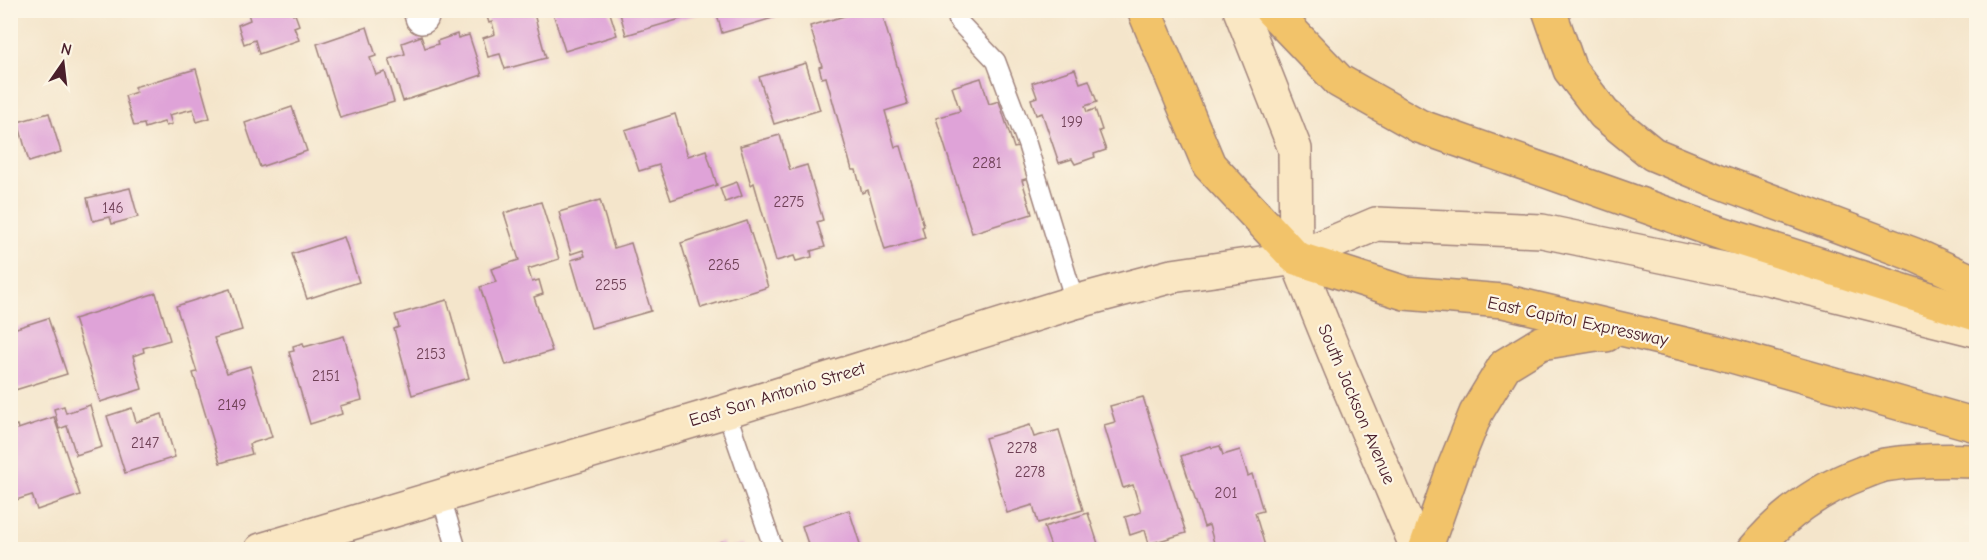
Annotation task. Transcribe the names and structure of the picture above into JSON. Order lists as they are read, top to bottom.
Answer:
{
  "streets": {
    "main road": ["East Capitol Expressway", "East San Antonio Street", "South Jackson Avenue"]
  },
  "crossings": [
    ["East Capitol Expressway", "East San Antonio Street"],
    ["East Capitol Expressway", "South Jackson Avenue"],
    ["East San Antonio Street", "South Jackson Avenue"]
  ],
  "house_numbers": [
    "199",
    "2281",
    "2275",
    "146",
    "2265",
    "2255",
    "2153",
    "2151",
    "2149",
    "2147",
    "2278",
    "2278",
    "201"
  ],
  "north": "top"
}
